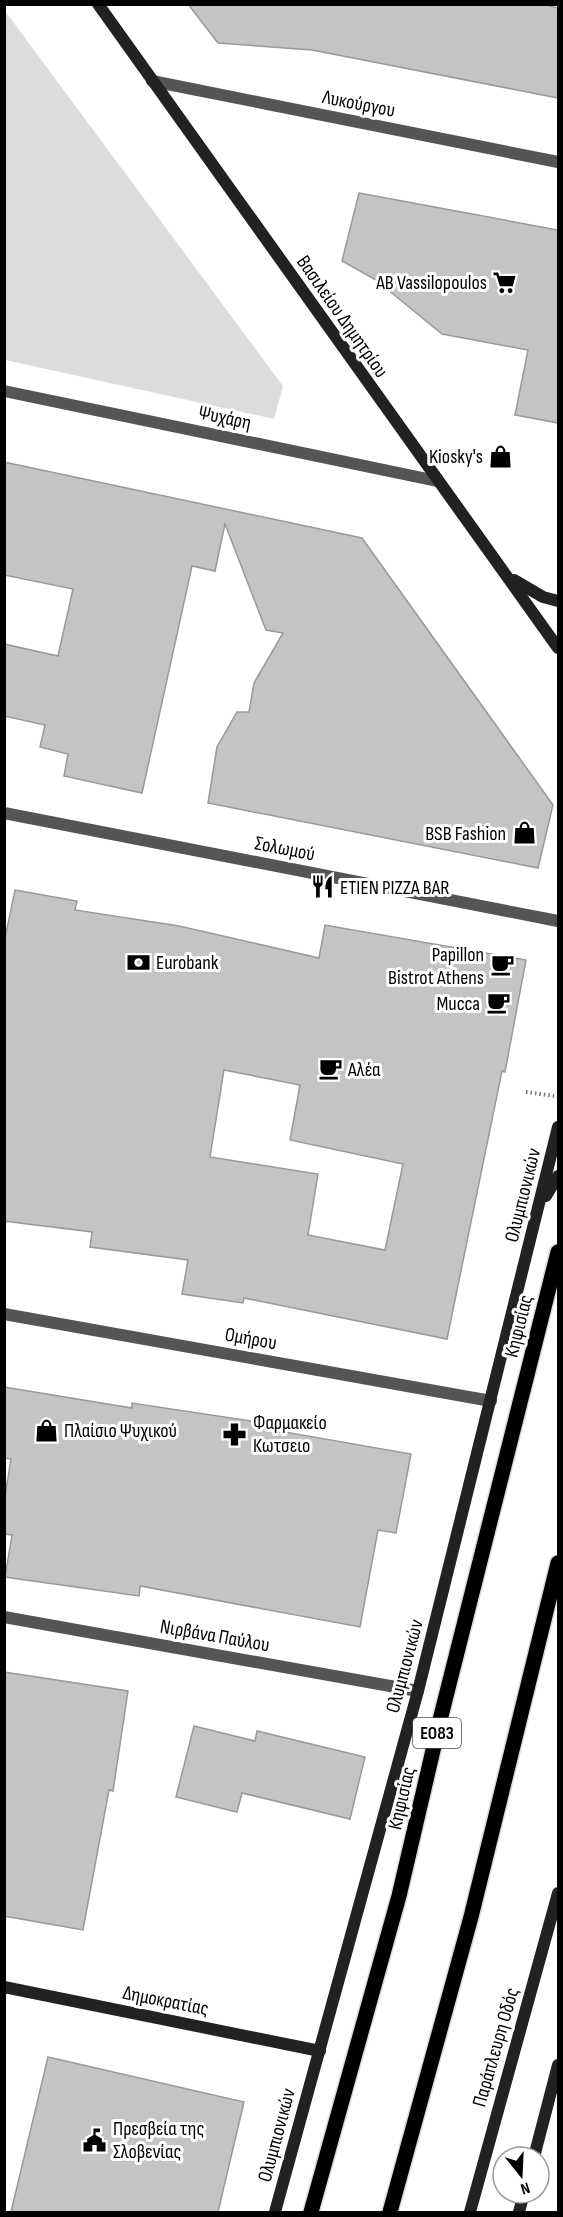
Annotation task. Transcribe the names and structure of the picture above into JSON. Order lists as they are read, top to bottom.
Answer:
{
  "streets": {
    "main road": ["Κηφισίας", "ΕΟ83"],
    "street": [
      "Λυκούργου",
      "Βασιλείου Δημητρίου",
      "Ψυχάρη",
      "Σολωμού",
      "Ολυμπιονικών",
      "Ομήρου",
      "Νιρβάνα Παύλου",
      "Δημοκρατίας",
      "Παράπλευρη Οδός"
    ]
  },
  "crossings": [
    ["Λυκούργου", "Βασιλείου Δημητρίου"],
    ["Βασιλείου Δημητρίου", "Ψυχάρη"],
    ["Ολυμπιονικών", "Ομήρου"],
    ["Ολυμπιονικών", "Νιρβάνα Παύλου"],
    ["Ολυμπιονικών", "Δημοκρατίας"]
  ],
  "places": {
    "supermarket": ["AB Vassilopoulos"],
    "shop": ["Kiosky's", "BSB Fashion", "Πλαίσιο Ψυχικού"],
    "restaurant": ["ETIEN PIZZA BAR"],
    "bank": ["Eurobank"],
    "cafe": ["Papillon Bistrot Athens", "Mucca", "Αλέα"],
    "pharmacy": ["Φαρμακείο Κωτσειο"],
    "public building": ["Πρεσβεία της Σλοβενίας"]
  },
  "north": "bottom"
}
